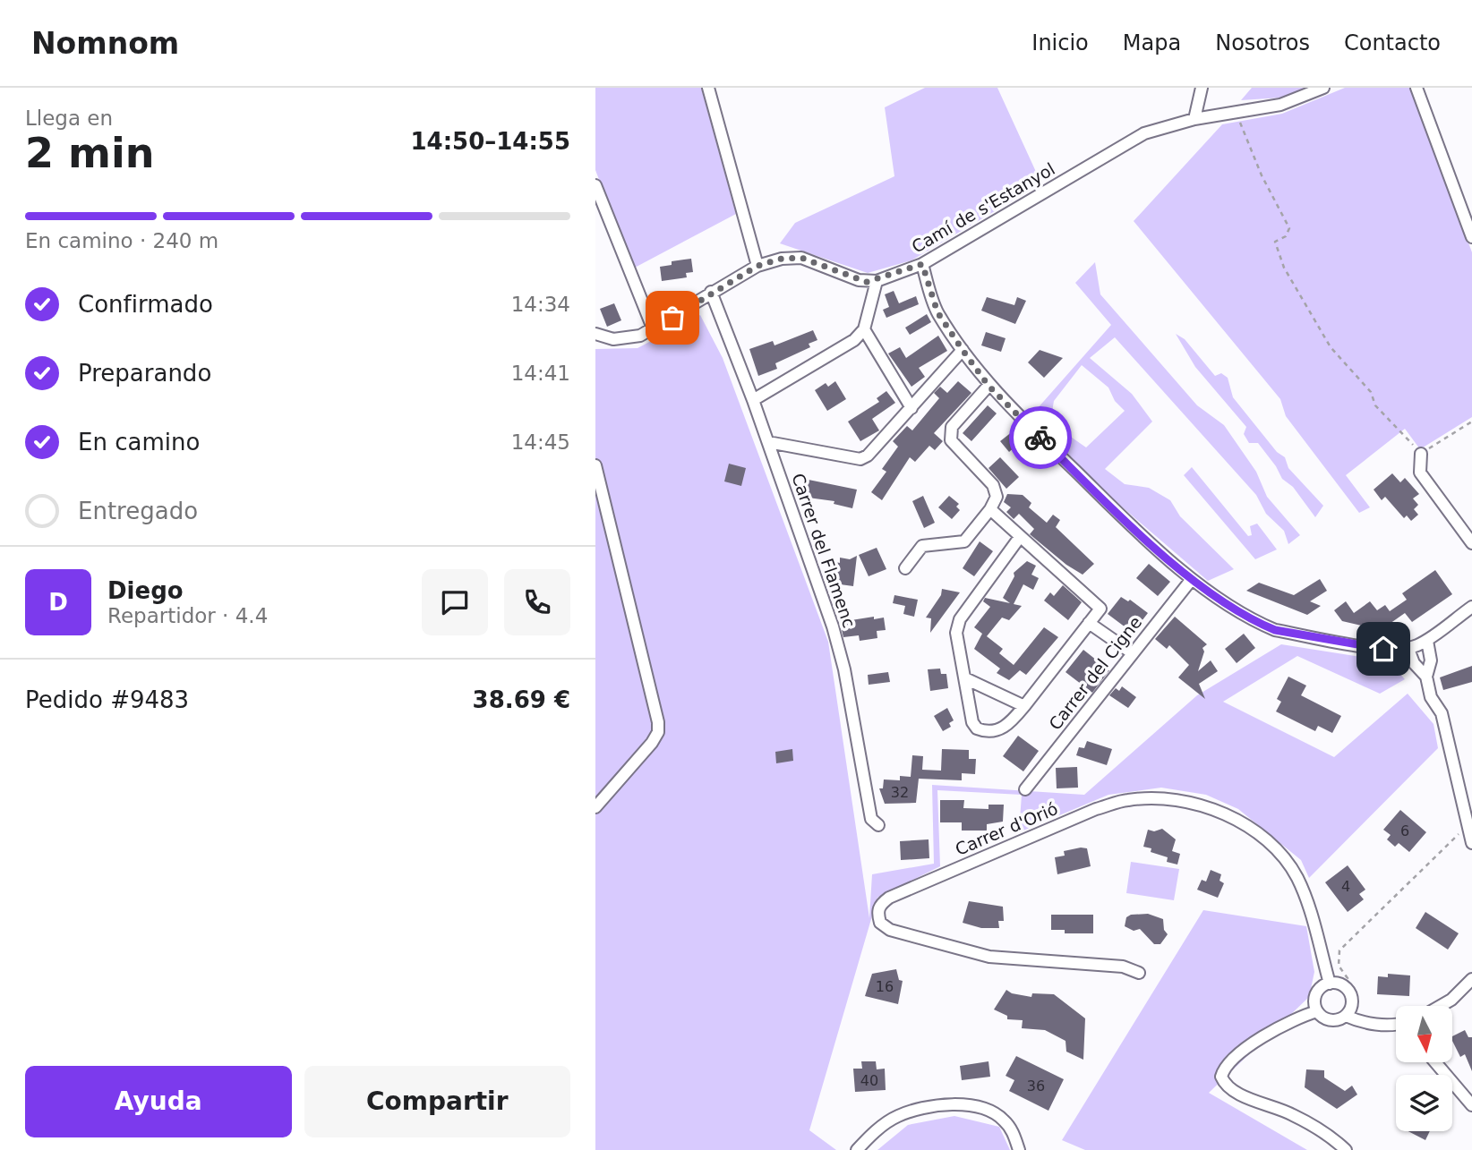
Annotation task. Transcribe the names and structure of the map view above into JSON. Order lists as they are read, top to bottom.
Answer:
{
  "streets": {
    "street": [
      "Camí de s'Estanyol",
      "Carrer del Flamenc",
      "Carrer del Cigne",
      "Carrer d'Orió"
    ]
  },
  "house_numbers": [
    "32",
    "6",
    "4",
    "16",
    "40",
    "36"
  ],
  "north": "bottom",
  "page": {
    "header": "Nomnom",
    "nav": [
      "Inicio",
      "Mapa",
      "Nosotros",
      "Contacto"
    ],
    "heading": ["2 min", "Llega en", "14:50–14:55"],
    "panel": [
      "Diego",
      "Repartidor · 4.4",
      "Pedido #9483",
      "38.69 €"
    ],
    "bar": "En camino · 240 m",
    "list": [
      ["Confirmado", "14:34"],
      ["Preparando", "14:41"],
      ["En camino", "14:45"],
      "Entregado"
    ],
    "round": "D",
    "buttons": ["Ayuda", "Compartir"]
  }
}
